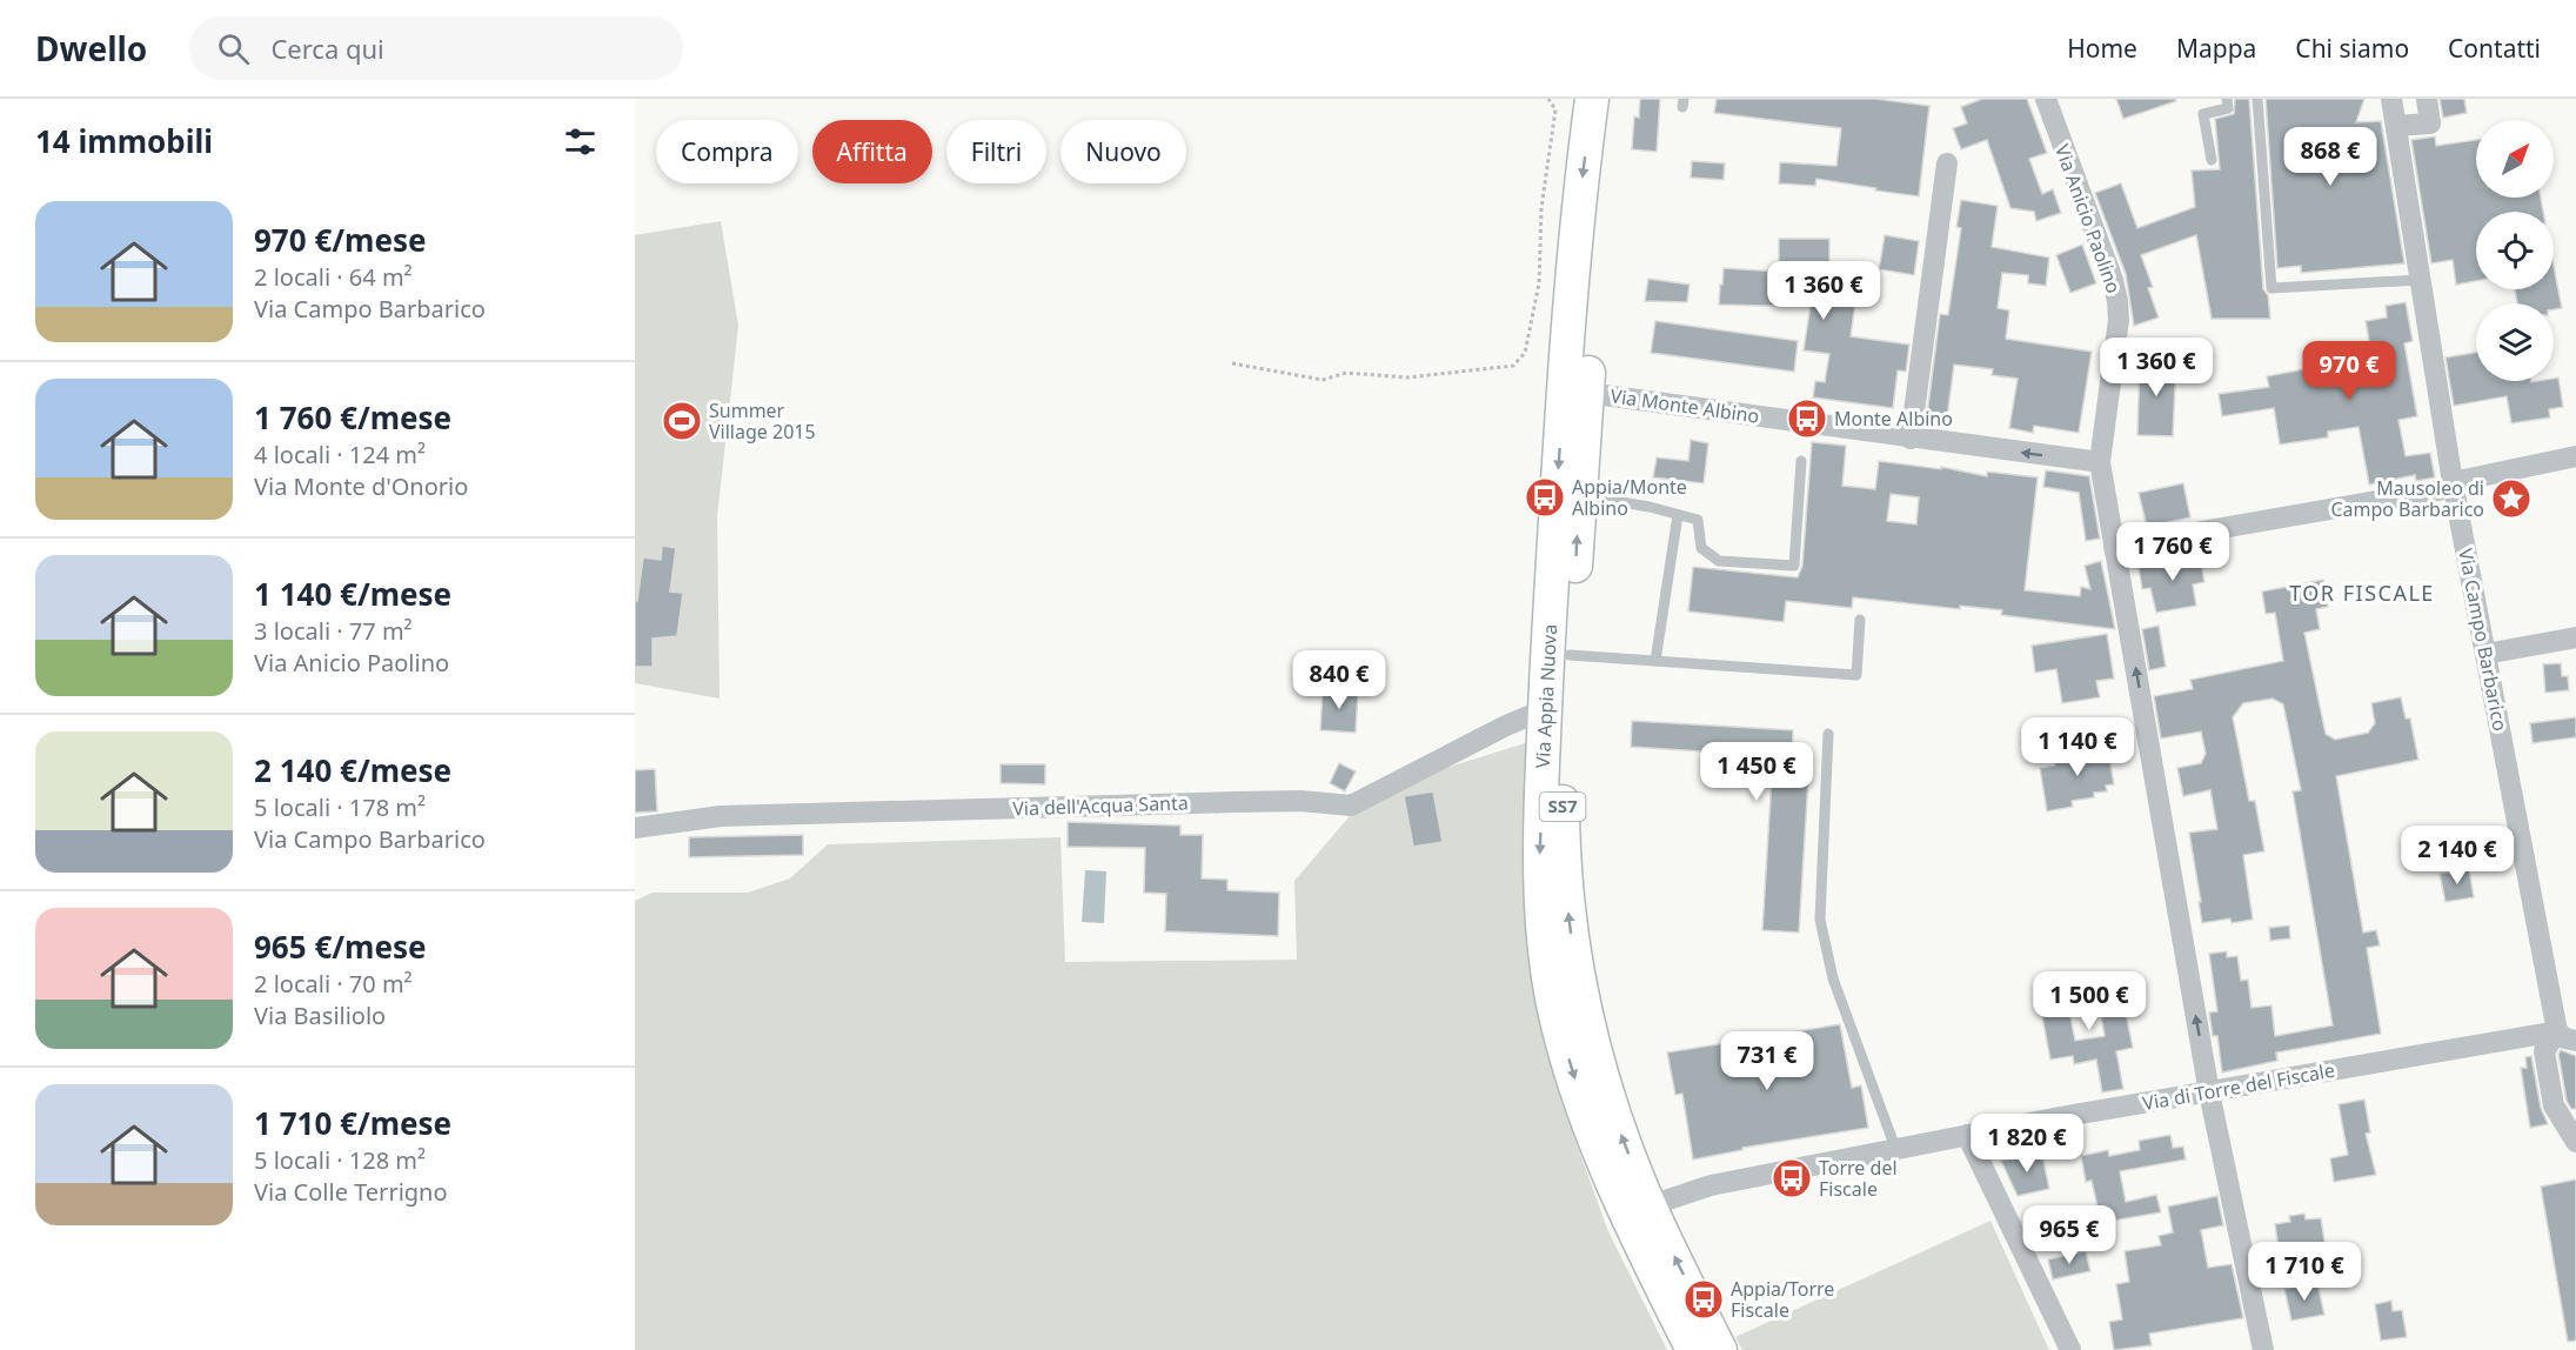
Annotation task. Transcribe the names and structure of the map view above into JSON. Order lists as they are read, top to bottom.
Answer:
{
  "streets": {
    "main road": ["Via Appia Nuova", "SS7"],
    "street": [
      "Via Anicio Paolino",
      "Via Monte Albino",
      "Via Campo Barbarico",
      "Via dell'Acqua Santa",
      "Via di Torre del Fiscale"
    ]
  },
  "crossings": [
    ["Via Anicio Paolino", "Via Monte Albino"],
    ["Via Anicio Paolino", "Via di Torre del Fiscale"],
    ["Via Monte Albino", "Via Appia Nuova"],
    ["Via Campo Barbarico", "Via di Torre del Fiscale"],
    ["Via Appia Nuova", "Via dell'Acqua Santa"],
    ["Via Appia Nuova", "Via di Torre del Fiscale"]
  ],
  "one_way": ["Via Anicio Paolino", "Via Monte Albino"],
  "districts": ["TOR FISCALE"],
  "places": {
    "bus stop": [
      "Monte Albino",
      "Appia/Monte Albino",
      "Torre del Fiscale",
      "Appia/Torre Fiscale"
    ],
    "sports": ["Summer Village 2015"],
    "place": ["Mausoleo di Campo Barbarico"]
  },
  "north": "top right",
  "page": {
    "header": "Dwello",
    "search": "Cerca qui",
    "nav": [
      "Home",
      "Mappa",
      "Chi siamo",
      "Contatti"
    ],
    "heading": "14 immobili",
    "chip": [
      "Compra",
      "Affitta",
      "Filtri",
      "Nuovo"
    ],
    "price": [
      "868 €",
      "1 360 €",
      "1 360 €",
      "970 €",
      "1 760 €",
      "840 €",
      "1 140 €",
      "1 450 €",
      "2 140 €",
      "1 500 €",
      "731 €",
      "1 820 €",
      "965 €",
      "1 710 €"
    ],
    "list": [
      {
        "name": "970 €/mese",
        "note": "2 locali · 64 m² · Via Campo Barbarico"
      },
      {
        "name": "1 760 €/mese",
        "note": "4 locali · 124 m² · Via Monte d'Onorio"
      },
      {
        "name": "1 140 €/mese",
        "note": "3 locali · 77 m² · Via Anicio Paolino"
      },
      {
        "name": "2 140 €/mese",
        "note": "5 locali · 178 m² · Via Campo Barbarico"
      },
      {
        "name": "965 €/mese",
        "note": "2 locali · 70 m² · Via Basiliolo"
      },
      {
        "name": "1 710 €/mese",
        "note": "5 locali · 128 m² · Via Colle Terrigno"
      }
    ]
  }
}
